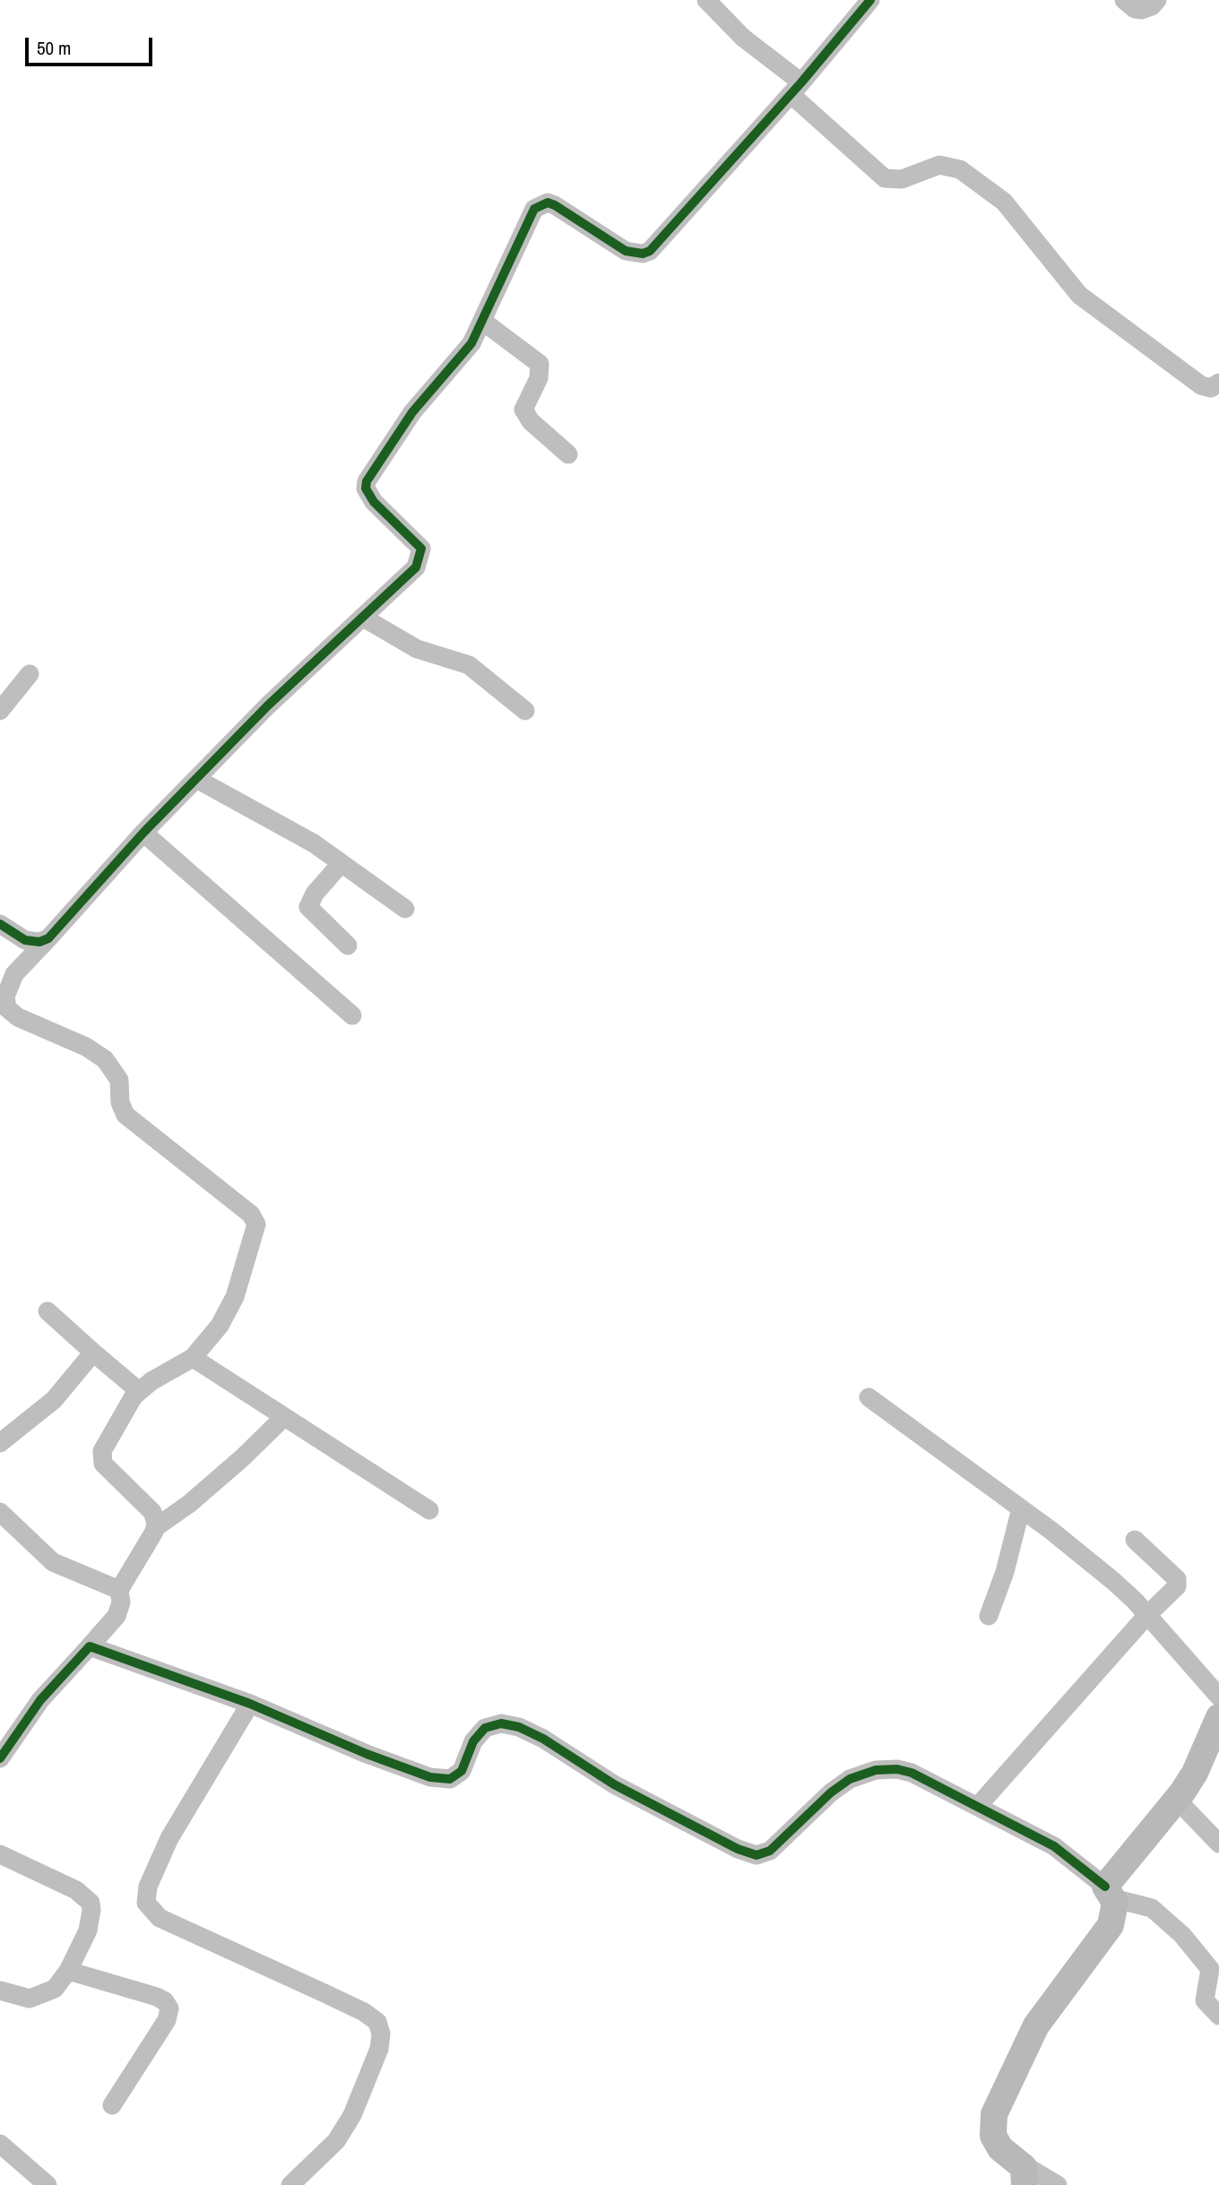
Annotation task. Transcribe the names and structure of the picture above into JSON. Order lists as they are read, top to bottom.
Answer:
{
  "scale_bar": "50 m"
}
